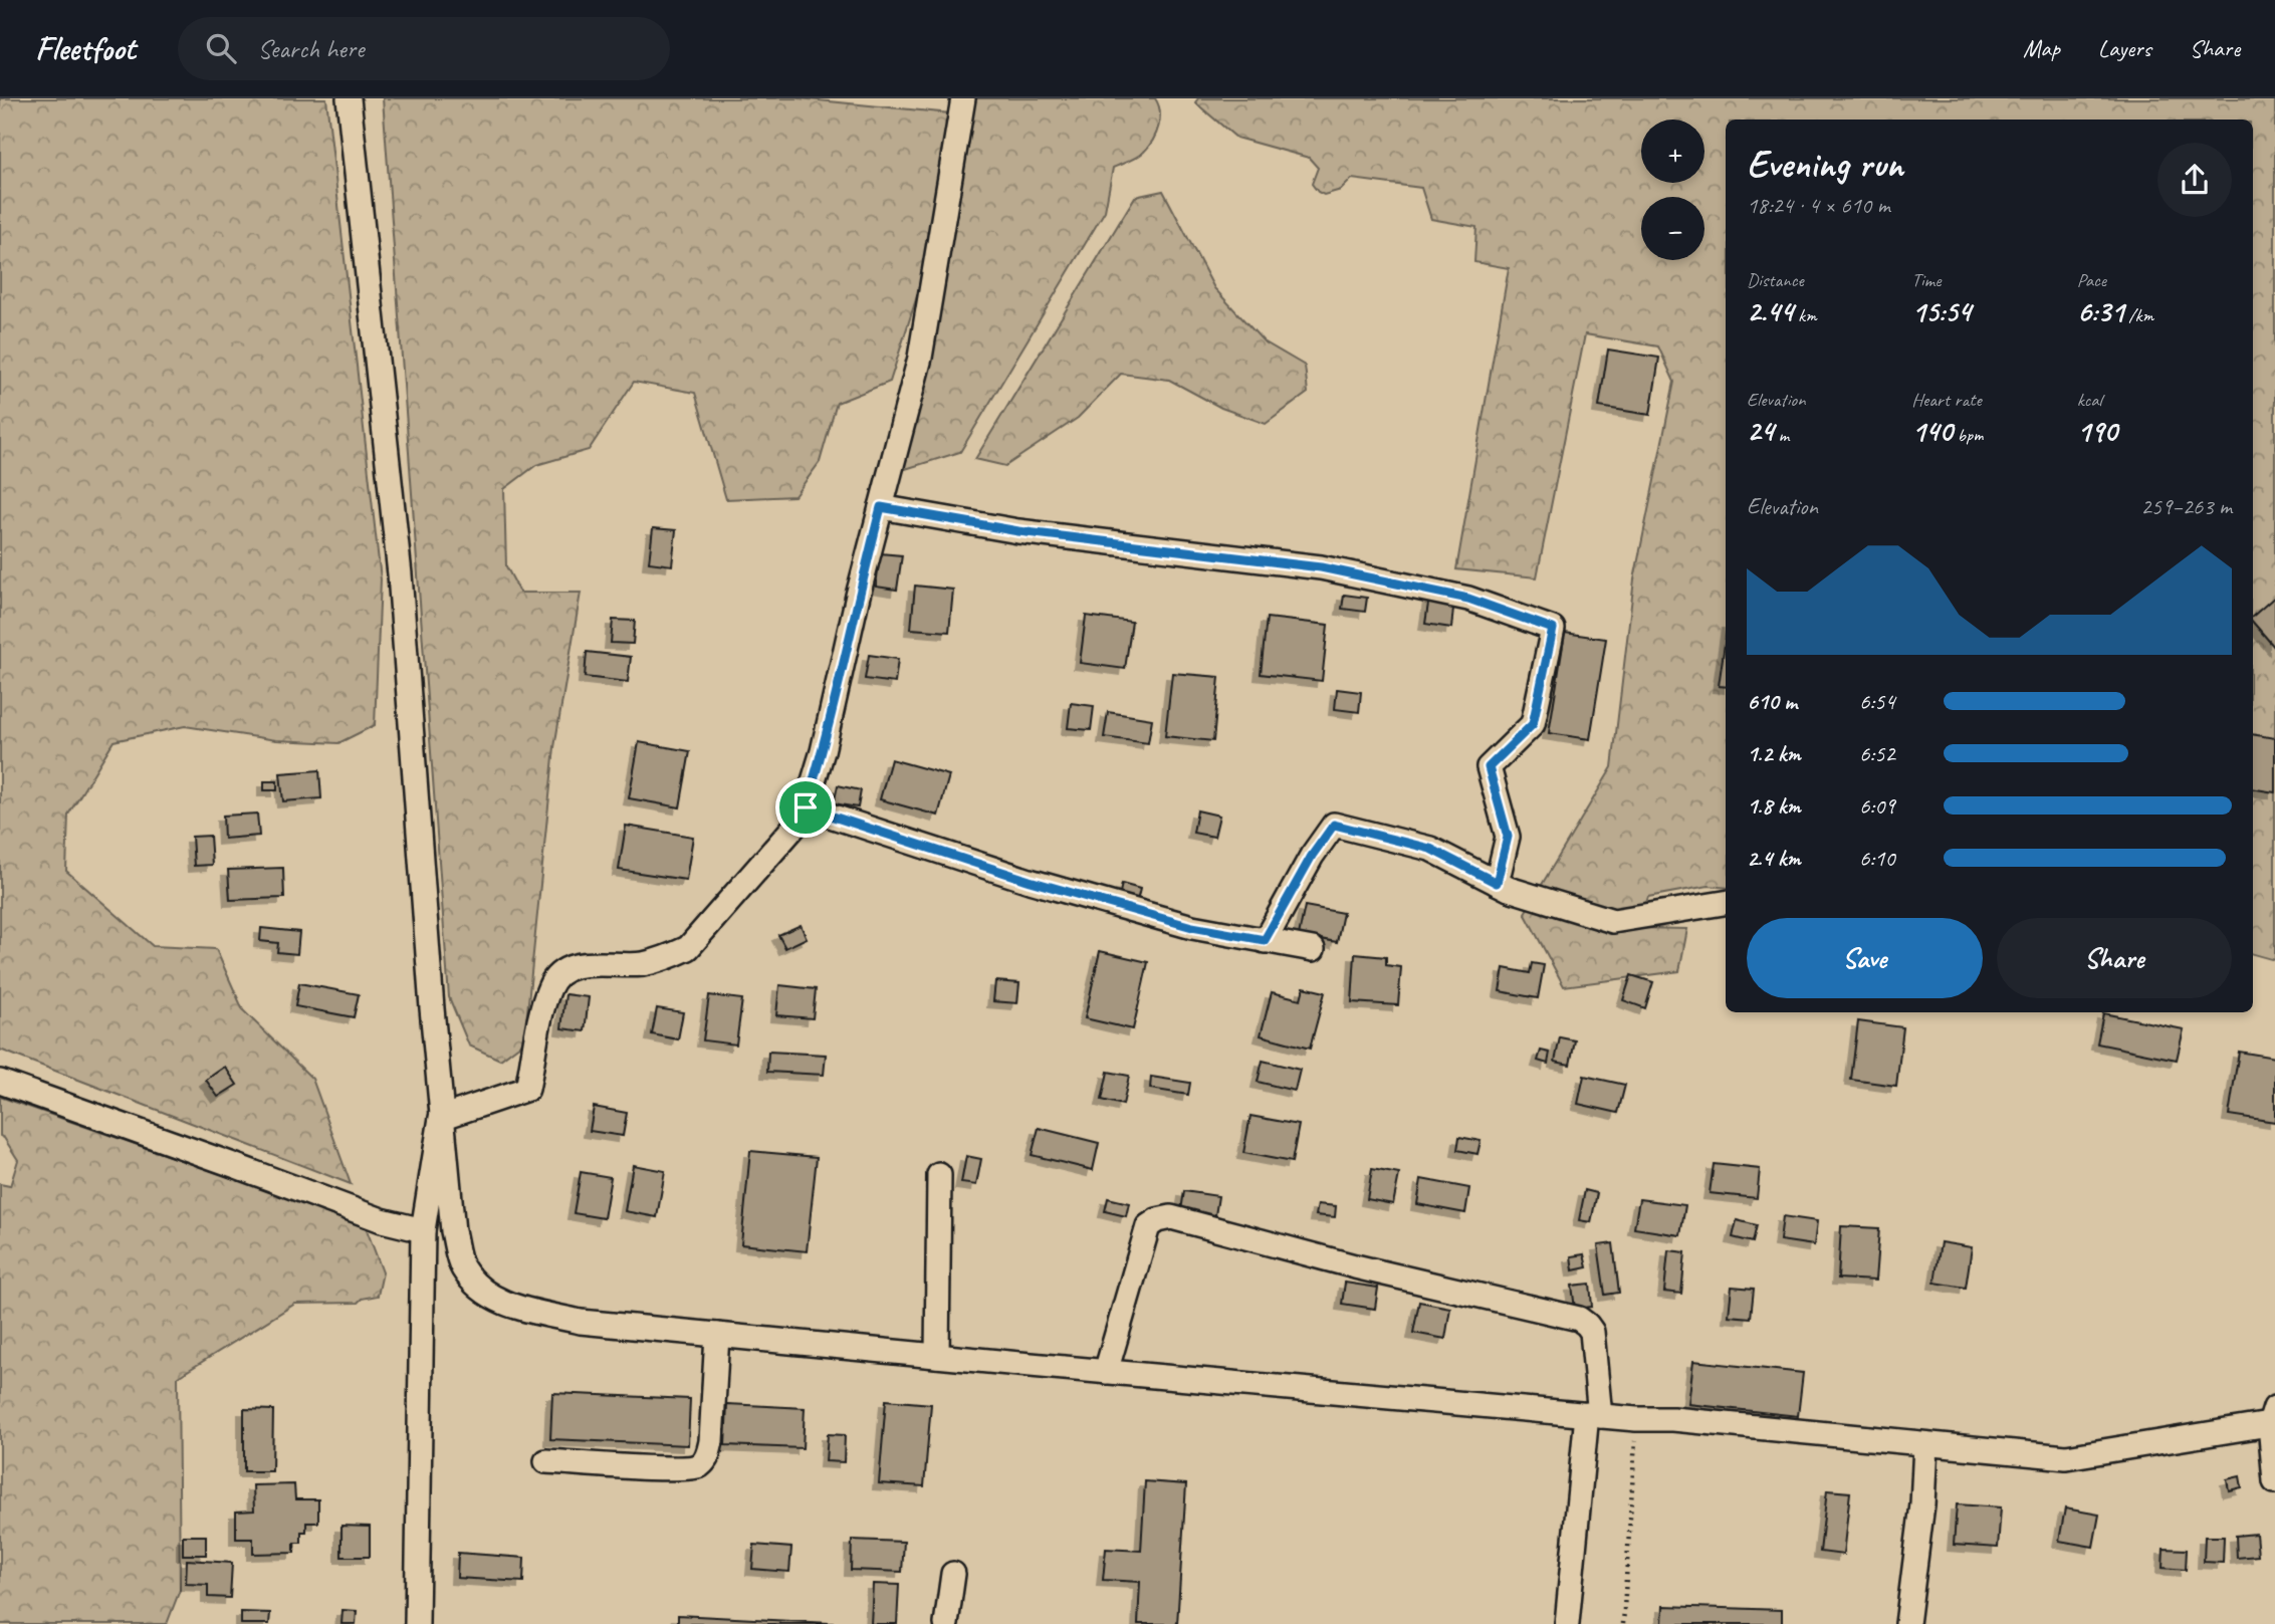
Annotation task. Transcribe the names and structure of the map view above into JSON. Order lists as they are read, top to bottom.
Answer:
{
  "page": {
    "header": "Fleetfoot",
    "search": "Search here",
    "nav": ["Map", "Layers", "Share"],
    "map_buttons": ["+", "−"],
    "heading": ["Evening run", "18:24 · 4 × 610 m"],
    "stats": [
      ["Distance", "2.44 km"],
      ["Time", "15:54"],
      ["Pace", "6:31 /km"],
      ["Elevation", "24 m"],
      ["Heart rate", "140 bpm"],
      ["kcal", "190"]
    ],
    "chart": ["Elevation", "259–263 m"],
    "list": [
      {
        "name": "610 m",
        "note": "6:54"
      },
      {
        "name": "1.2 km",
        "note": "6:52"
      },
      {
        "name": "1.8 km",
        "note": "6:09"
      },
      {
        "name": "2.4 km",
        "note": "6:10"
      }
    ],
    "buttons": ["Save", "Share"]
  }
}
